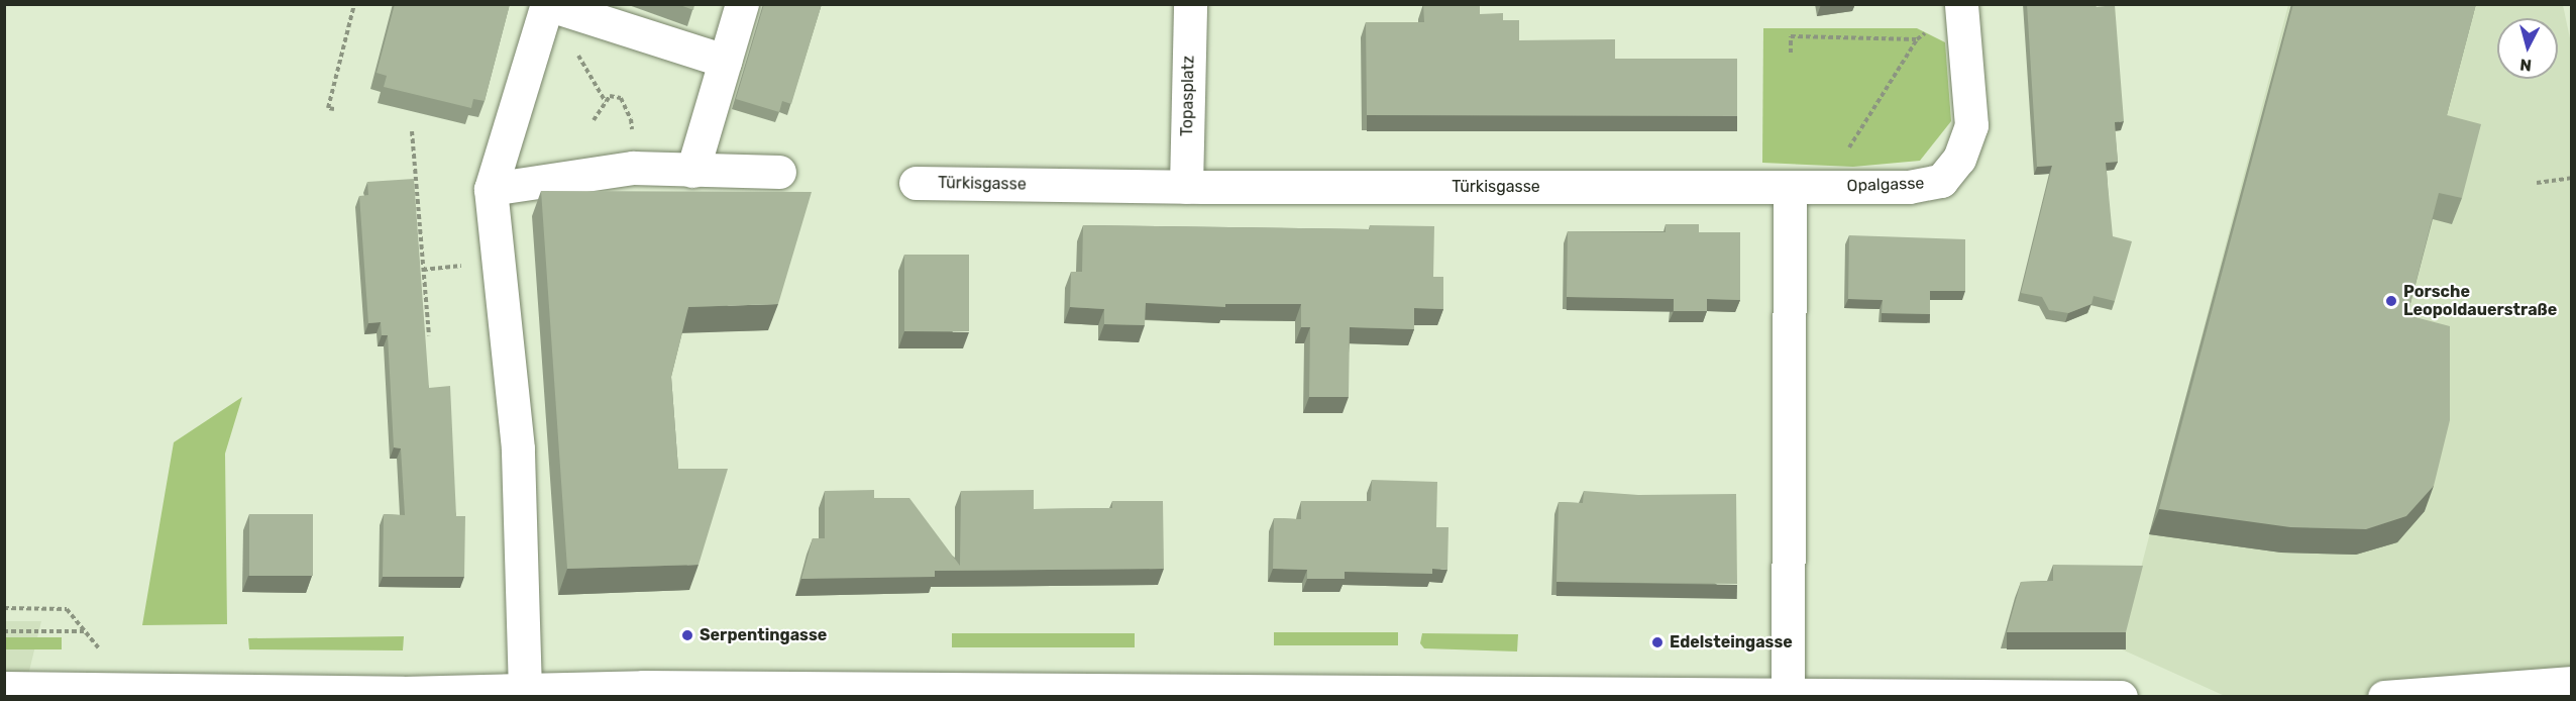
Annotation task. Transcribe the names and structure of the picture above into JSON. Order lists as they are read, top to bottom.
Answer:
{
  "streets": {
    "main road": ["Topasplatz", "Türkisgasse", "Opalgasse"]
  },
  "crossings": [
    ["Topasplatz", "Türkisgasse"],
    ["Türkisgasse", "Opalgasse"]
  ],
  "places": ["Porsche Leopoldauerstraße", "Serpentingasse", "Edelsteingasse"],
  "north": "bottom"
}
